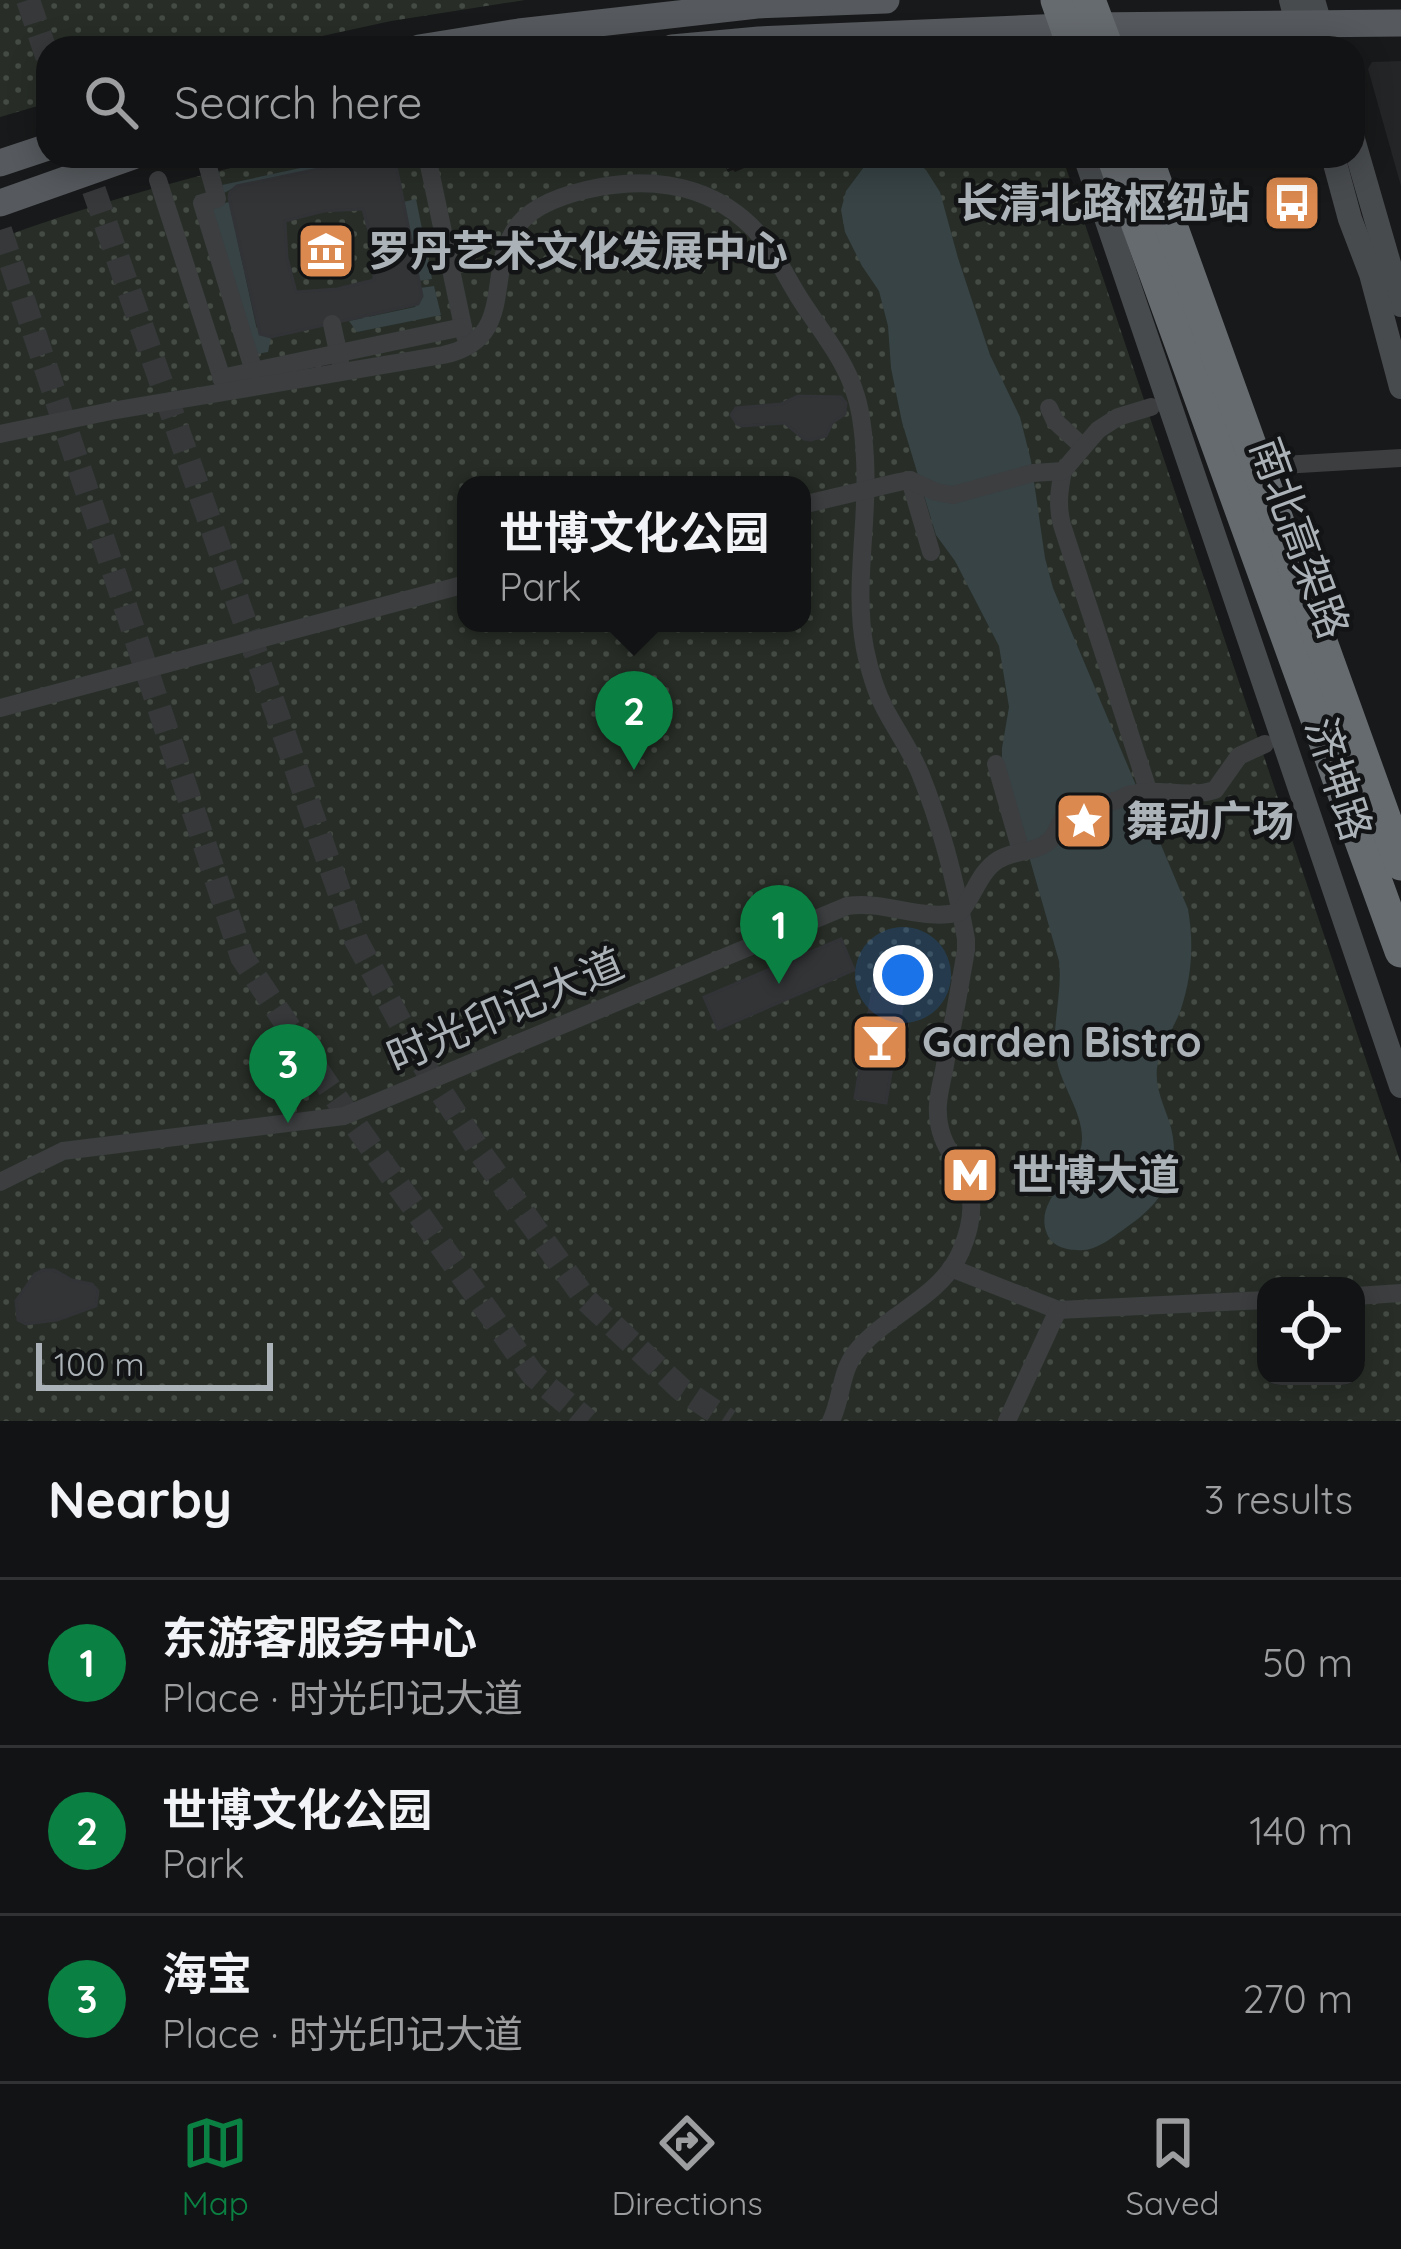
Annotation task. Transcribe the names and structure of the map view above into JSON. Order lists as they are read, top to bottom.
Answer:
{
  "streets": {
    "highway": ["南北高架路"],
    "street": ["济坤路", "时光印记大道"]
  },
  "places": {
    "bus stop": ["长清北路枢纽站"],
    "museum": ["罗丹艺术文化发展中心"],
    "place": ["舞动广场"],
    "bar": ["Garden Bistro"],
    "metro station": ["世博大道"]
  },
  "scale_bar": "100 m",
  "page": {
    "search": "Search here",
    "popup": ["世博文化公园", "Park"],
    "pins": ["2", "1", "3"],
    "scale": "100 m",
    "heading": ["Nearby", "3 results"],
    "list": [
      {
        "mark": "1",
        "name": "东游客服务中心",
        "note": "Place · 时光印记大道",
        "value": "50 m"
      },
      {
        "mark": "2",
        "name": "世博文化公园",
        "note": "Park",
        "value": "140 m"
      },
      {
        "mark": "3",
        "name": "海宝",
        "note": "Place · 时光印记大道",
        "value": "270 m"
      }
    ],
    "nav": ["Map", "Directions", "Saved"]
  }
}
